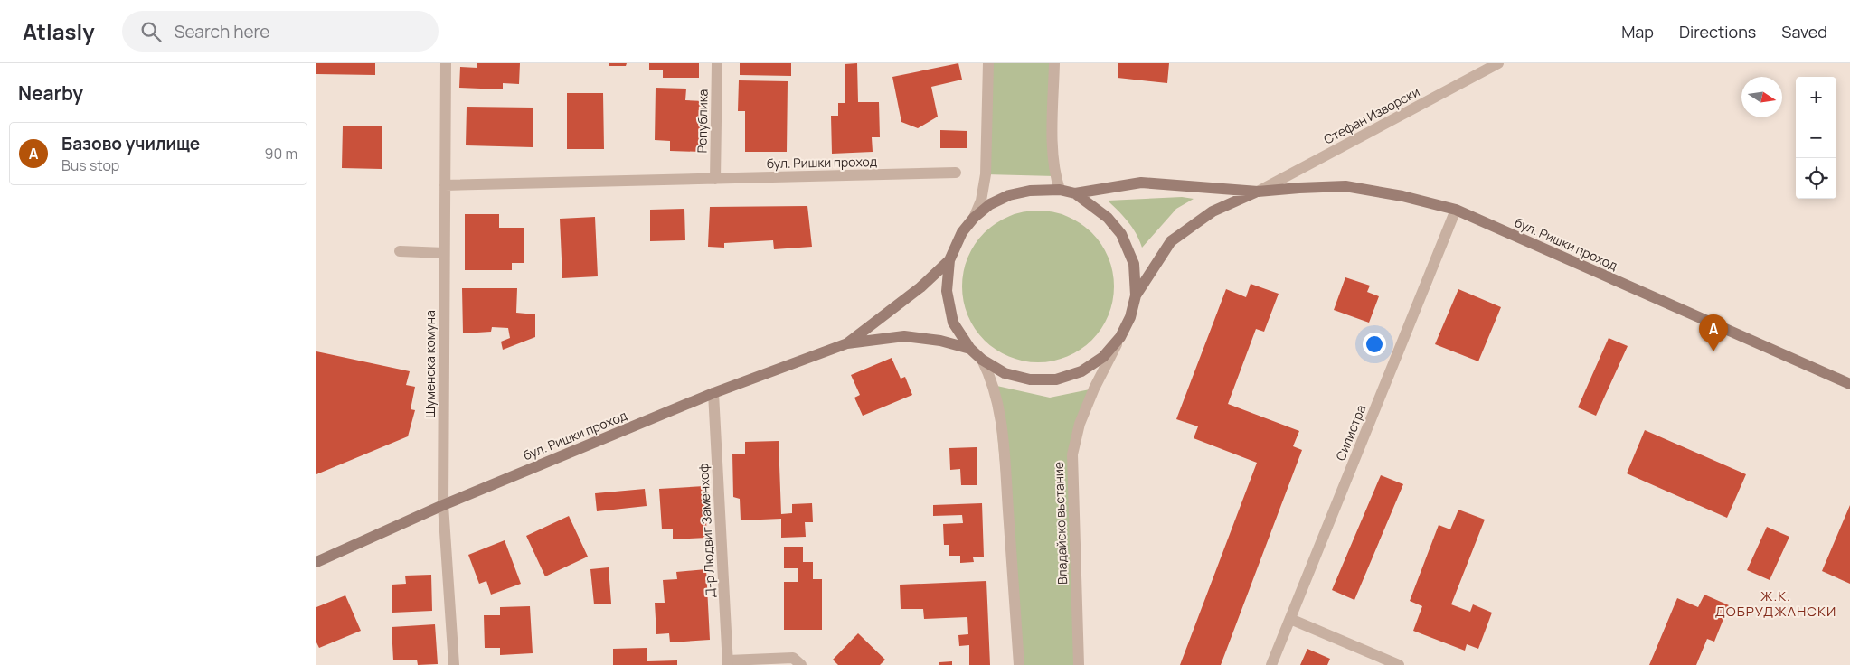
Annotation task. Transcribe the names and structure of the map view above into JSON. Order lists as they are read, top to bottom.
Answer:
{
  "streets": {
    "main road": ["бул. Ришки проход"],
    "street": [
      "Стефан Изворски",
      "Република",
      "Шуменска комуна",
      "Силистра",
      "Владайско въстание",
      "Д-р Людвиг Заменхоф"
    ]
  },
  "crossings": [
    ["Стефан Изворски", "бул. Ришки проход"],
    ["Република", "бул. Ришки проход"],
    ["бул. Ришки проход", "Шуменска комуна"],
    ["бул. Ришки проход", "Силистра"],
    ["бул. Ришки проход", "Владайско въстание"],
    ["бул. Ришки проход", "Д-р Людвиг Заменхоф"]
  ],
  "districts": ["Ж.К. ДОБРУДЖАНСКИ"],
  "north": "right",
  "page": {
    "header": "Atlasly",
    "search": "Search here",
    "nav": ["Map", "Directions", "Saved"],
    "heading": "Nearby",
    "map_buttons": ["+", "−"],
    "list": [
      {
        "mark": "A",
        "name": "Базово училище",
        "note": "Bus stop",
        "value": "90 m"
      }
    ],
    "pins": "A"
  }
}
